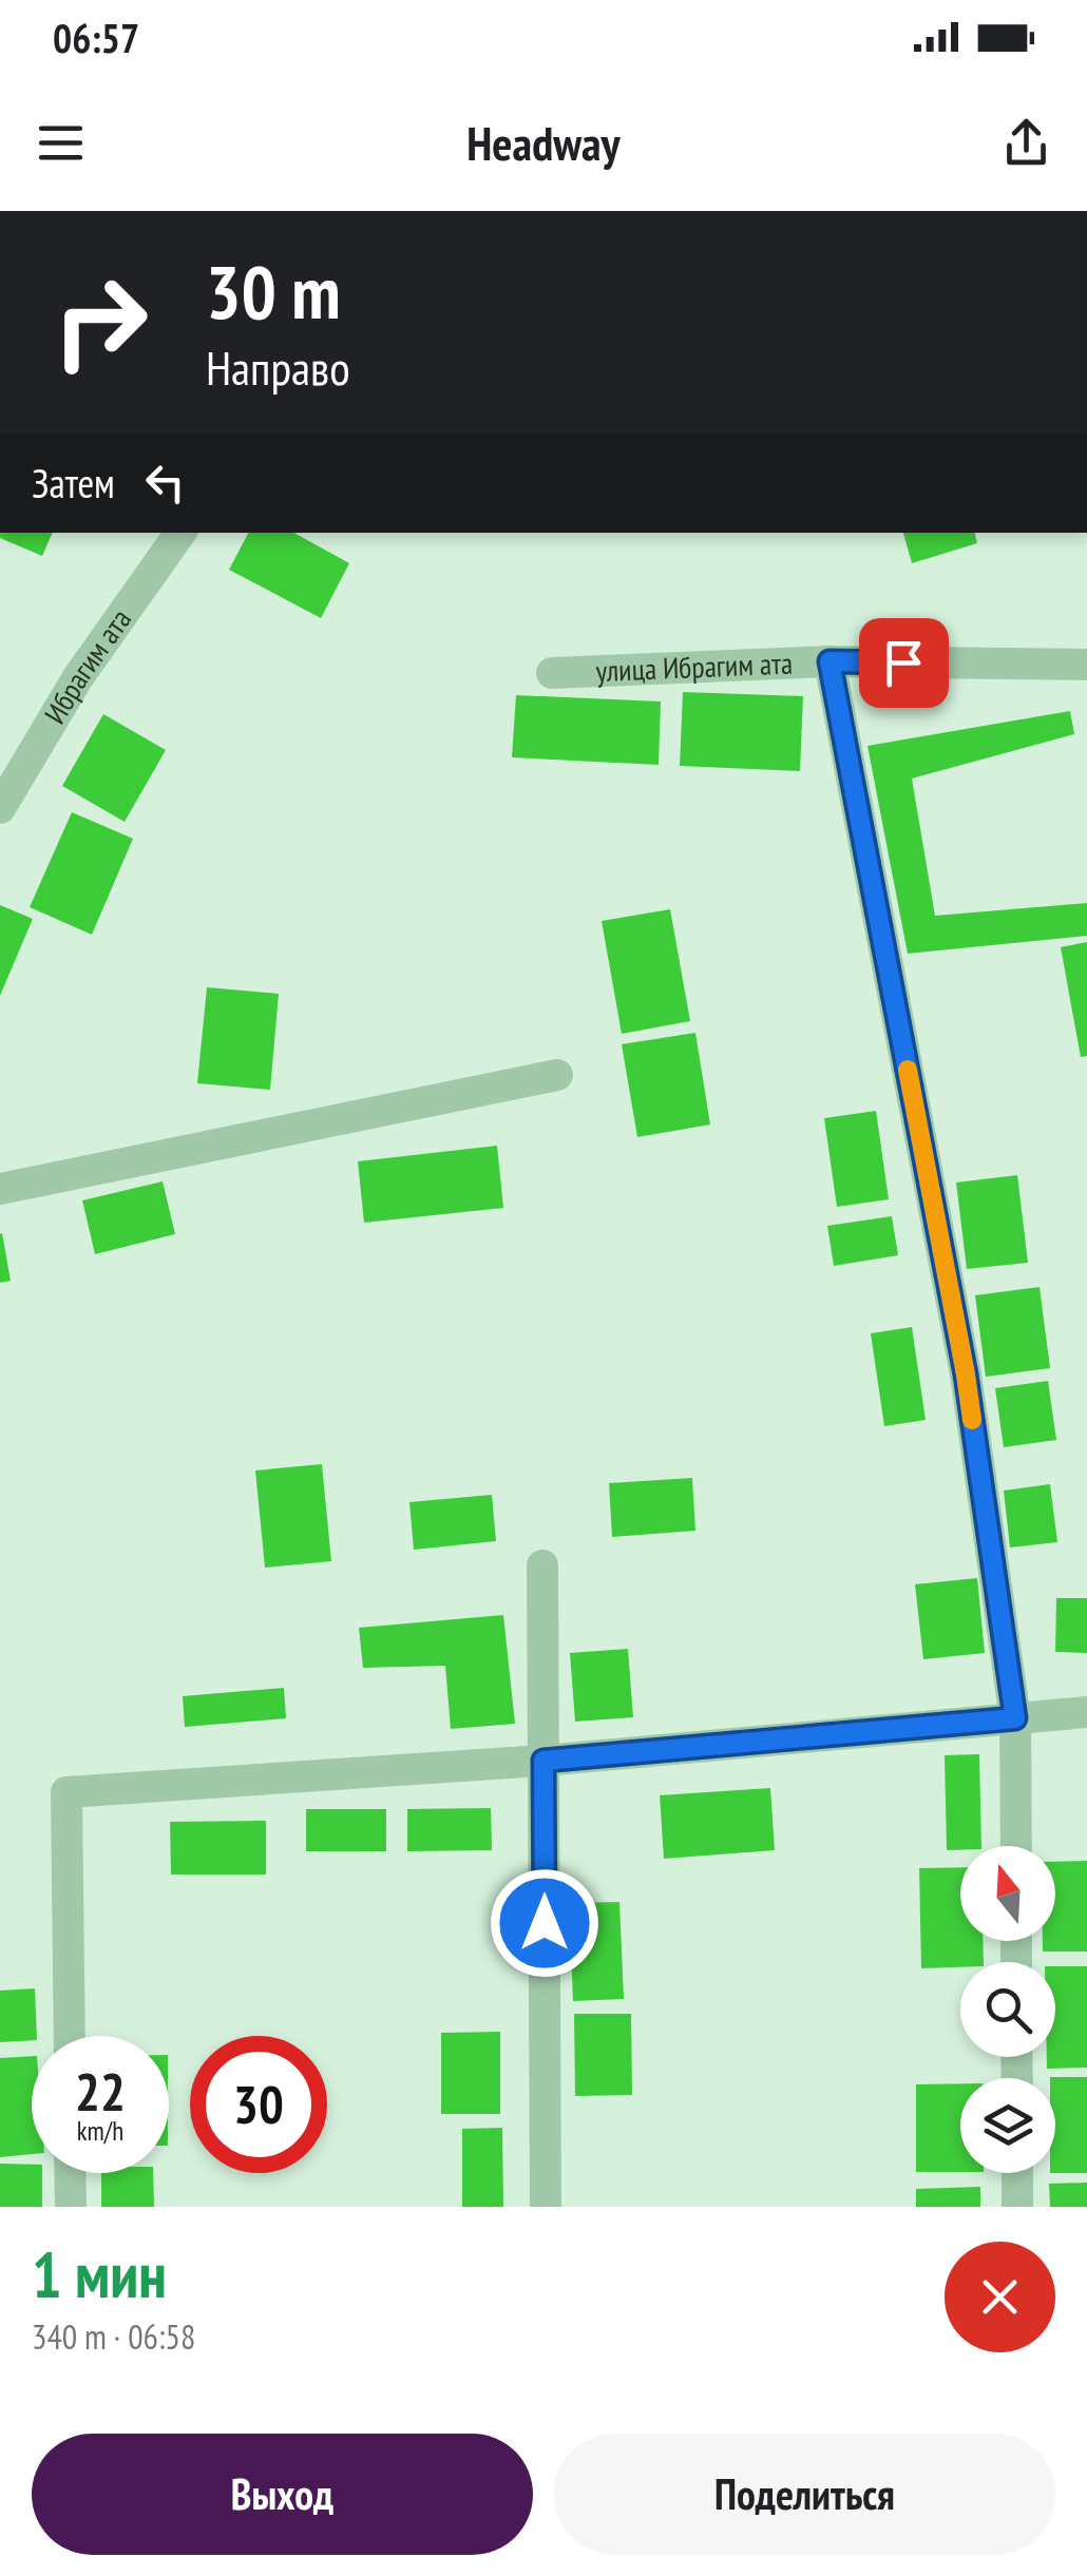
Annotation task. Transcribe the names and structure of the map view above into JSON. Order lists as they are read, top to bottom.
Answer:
{
  "streets": {
    "street": ["улица Ибрагим ата", "Ибрагим ата"]
  },
  "north": "top",
  "page": {
    "status": "06:57",
    "header": "Headway",
    "turn": ["30 m", "Направо"],
    "then": "Затем",
    "speed": "22 km/h",
    "limit": "30",
    "heading": ["1 мин", "340 m · 06:58"],
    "buttons": ["Выход", "Поделиться"]
  }
}
